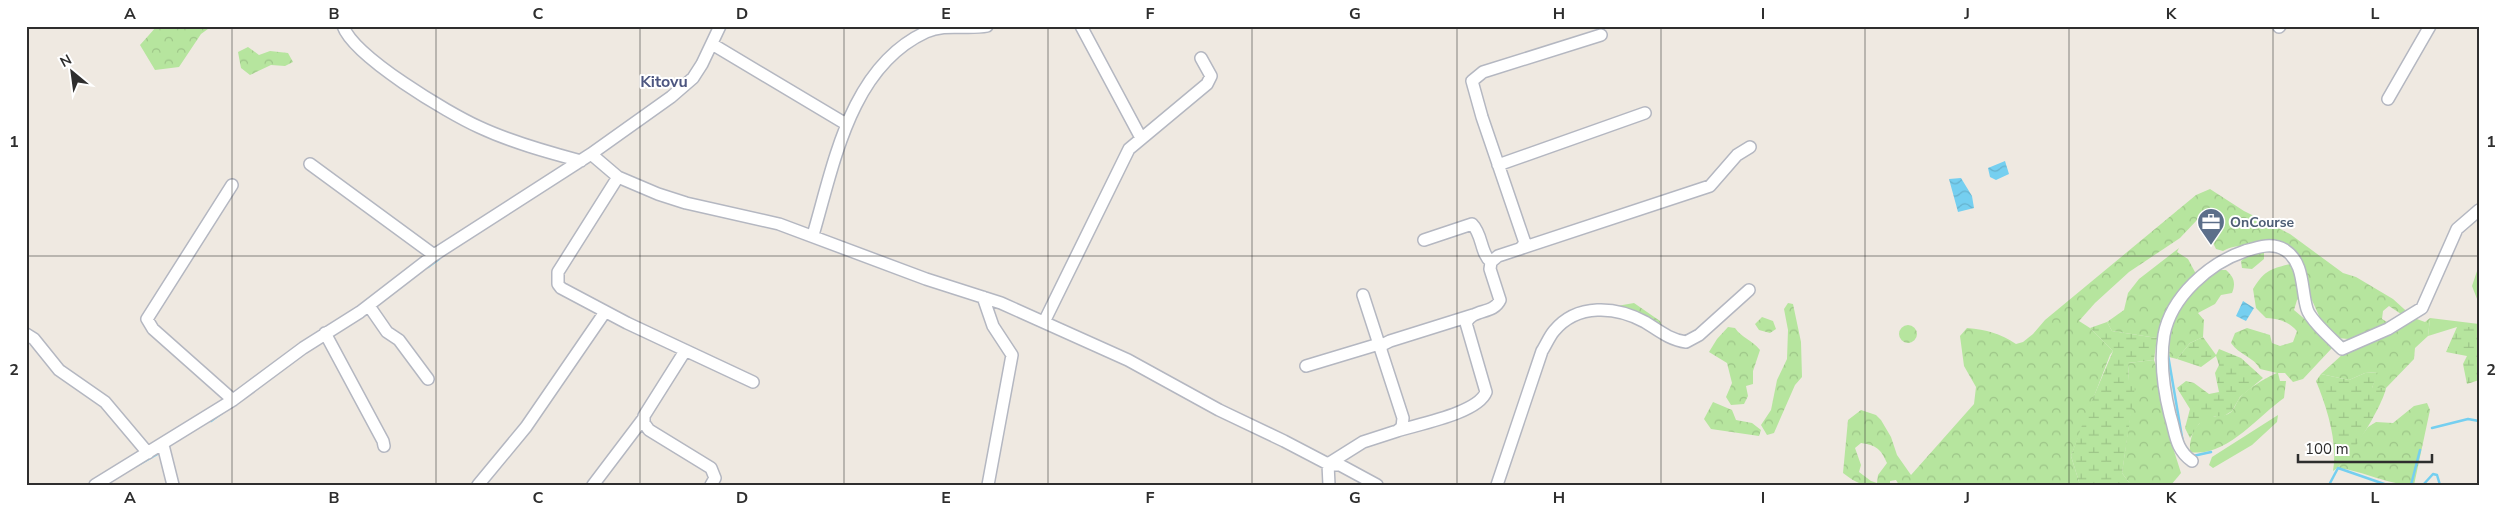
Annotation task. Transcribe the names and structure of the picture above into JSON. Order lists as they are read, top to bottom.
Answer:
{
  "districts": ["Kitovu"],
  "places": {
    "office": ["OnCourse"]
  },
  "scale_bar": "100 m",
  "north": "top left",
  "grid": {
    "columns": [
      "A",
      "B",
      "C",
      "D",
      "E",
      "F",
      "G",
      "H",
      "I",
      "J",
      "K",
      "L"
    ],
    "rows": ["1", "2"]
  }
}
